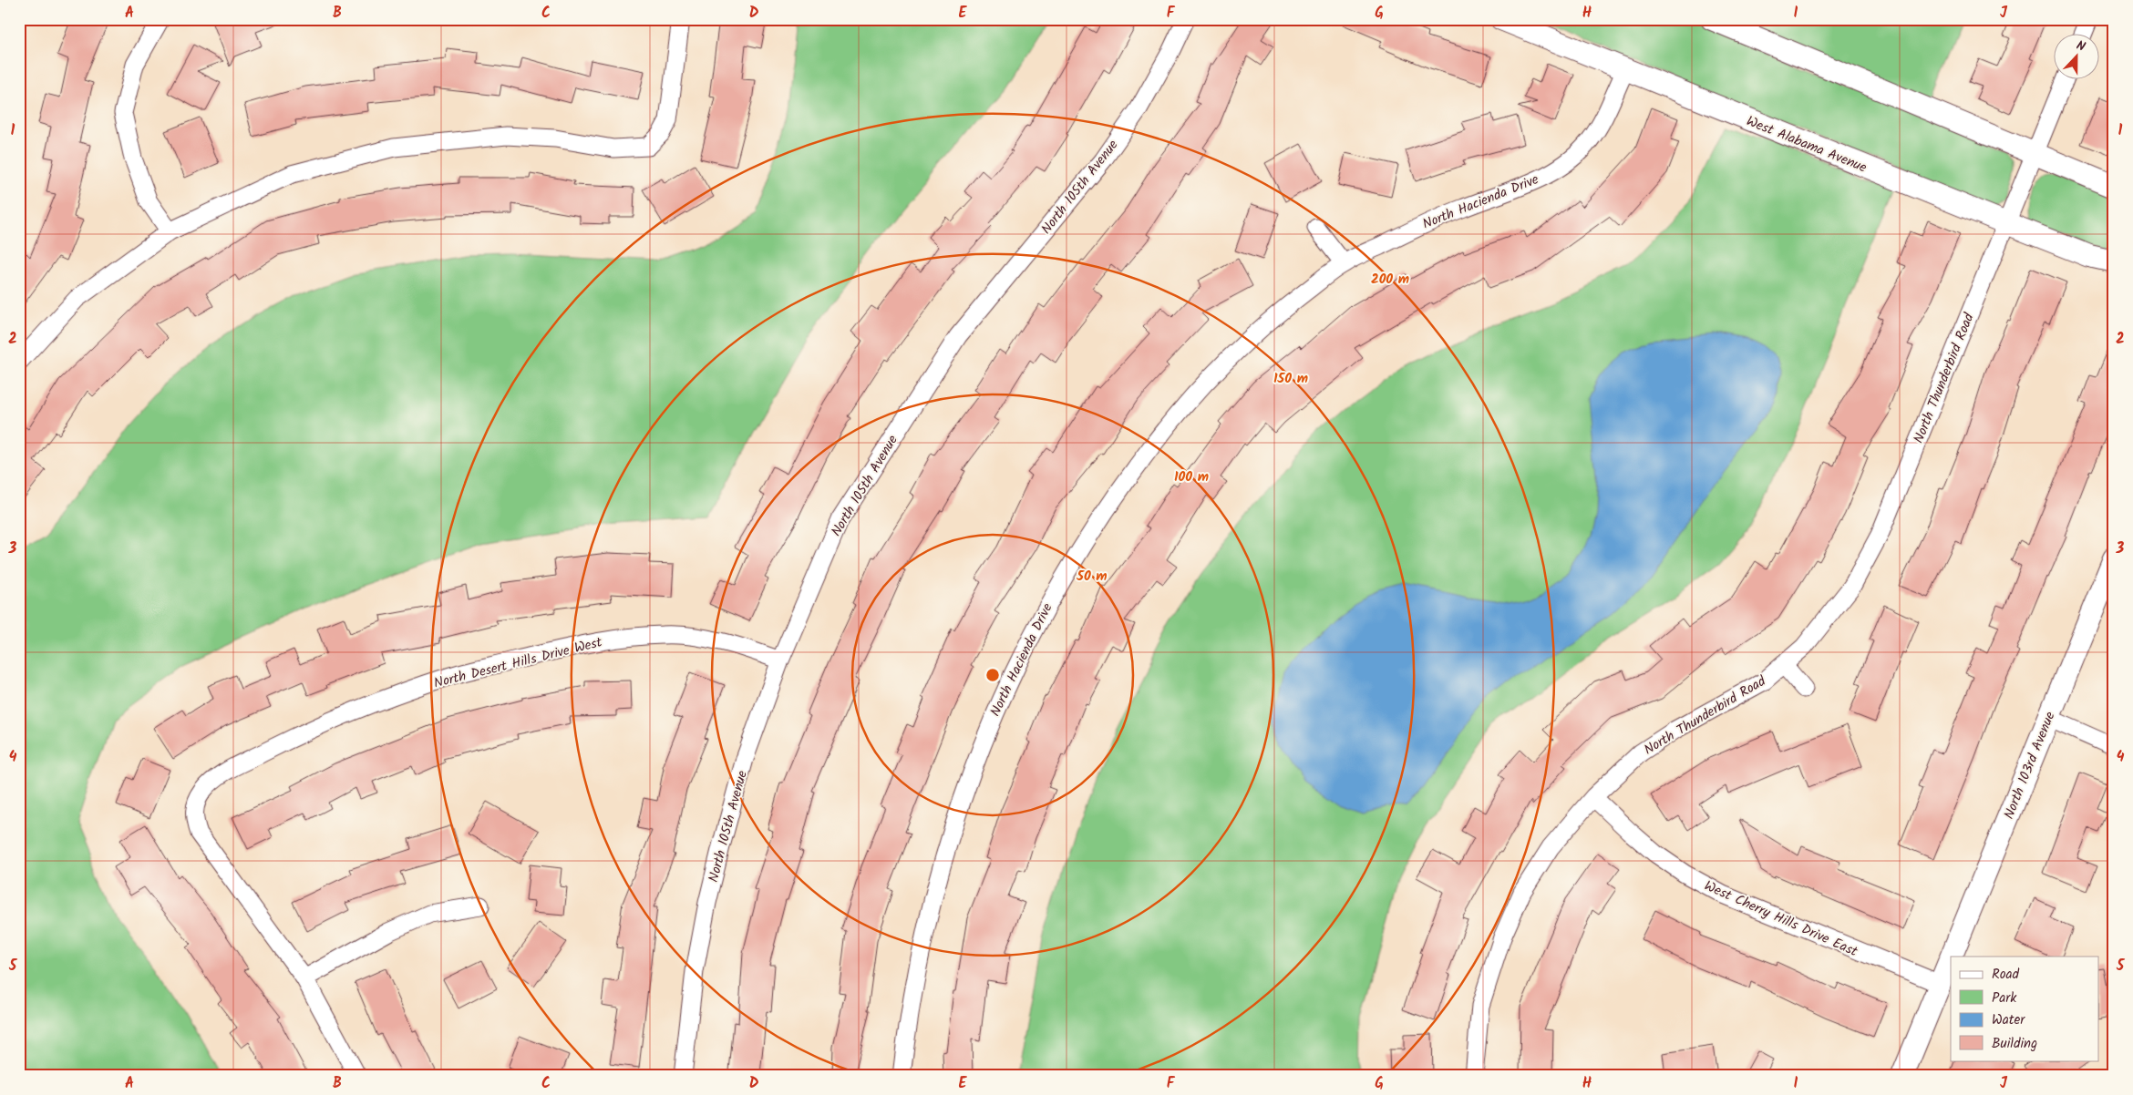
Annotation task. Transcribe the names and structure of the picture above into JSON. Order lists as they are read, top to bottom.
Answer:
{
  "streets": {
    "street": [
      "West Alabama Avenue",
      "North 105th Avenue",
      "North Hacienda Drive",
      "North Thunderbird Road",
      "North Desert Hills Drive West",
      "North 103rd Avenue",
      "West Cherry Hills Drive East"
    ]
  },
  "crossings": [
    ["West Alabama Avenue", "North Hacienda Drive"],
    ["West Alabama Avenue", "North Thunderbird Road"],
    ["North 105th Avenue", "North Desert Hills Drive West"],
    ["North Thunderbird Road", "West Cherry Hills Drive East"],
    ["North 103rd Avenue", "West Cherry Hills Drive East"]
  ],
  "legend": [
    "Road",
    "Park",
    "Water",
    "Building"
  ],
  "north": "top",
  "grid": {
    "columns": [
      "A",
      "B",
      "C",
      "D",
      "E",
      "F",
      "G",
      "H",
      "I",
      "J"
    ],
    "rows": [
      "1",
      "2",
      "3",
      "4",
      "5"
    ]
  },
  "rings": [
    "200 m",
    "150 m",
    "100 m",
    "50 m"
  ]
}
